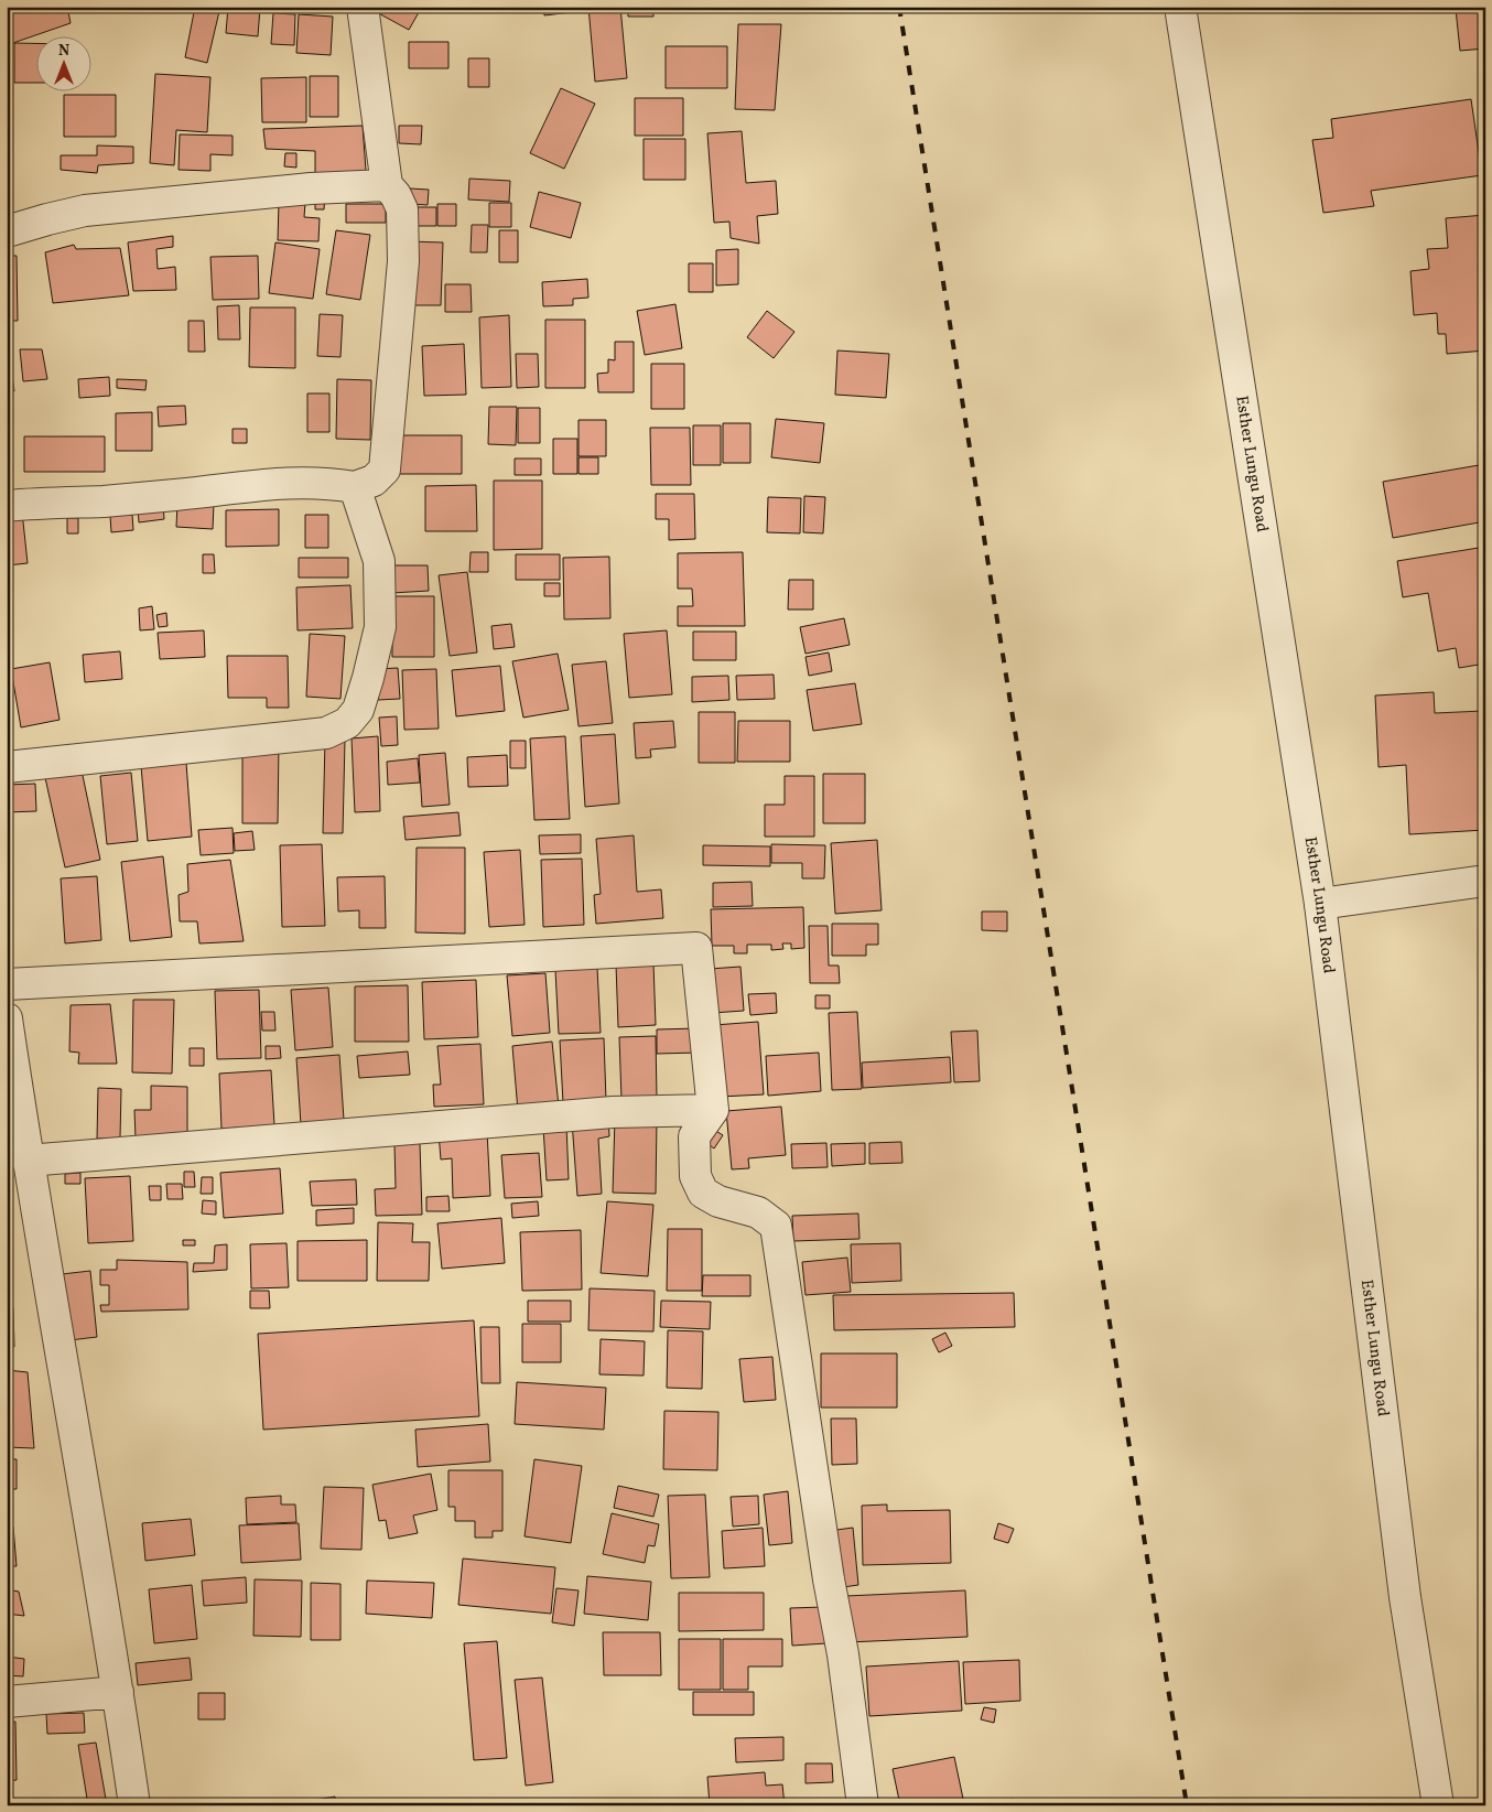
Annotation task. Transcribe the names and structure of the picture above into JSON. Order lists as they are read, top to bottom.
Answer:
{
  "streets": {
    "street": ["Esther Lungu Road"]
  },
  "north": "top"
}
